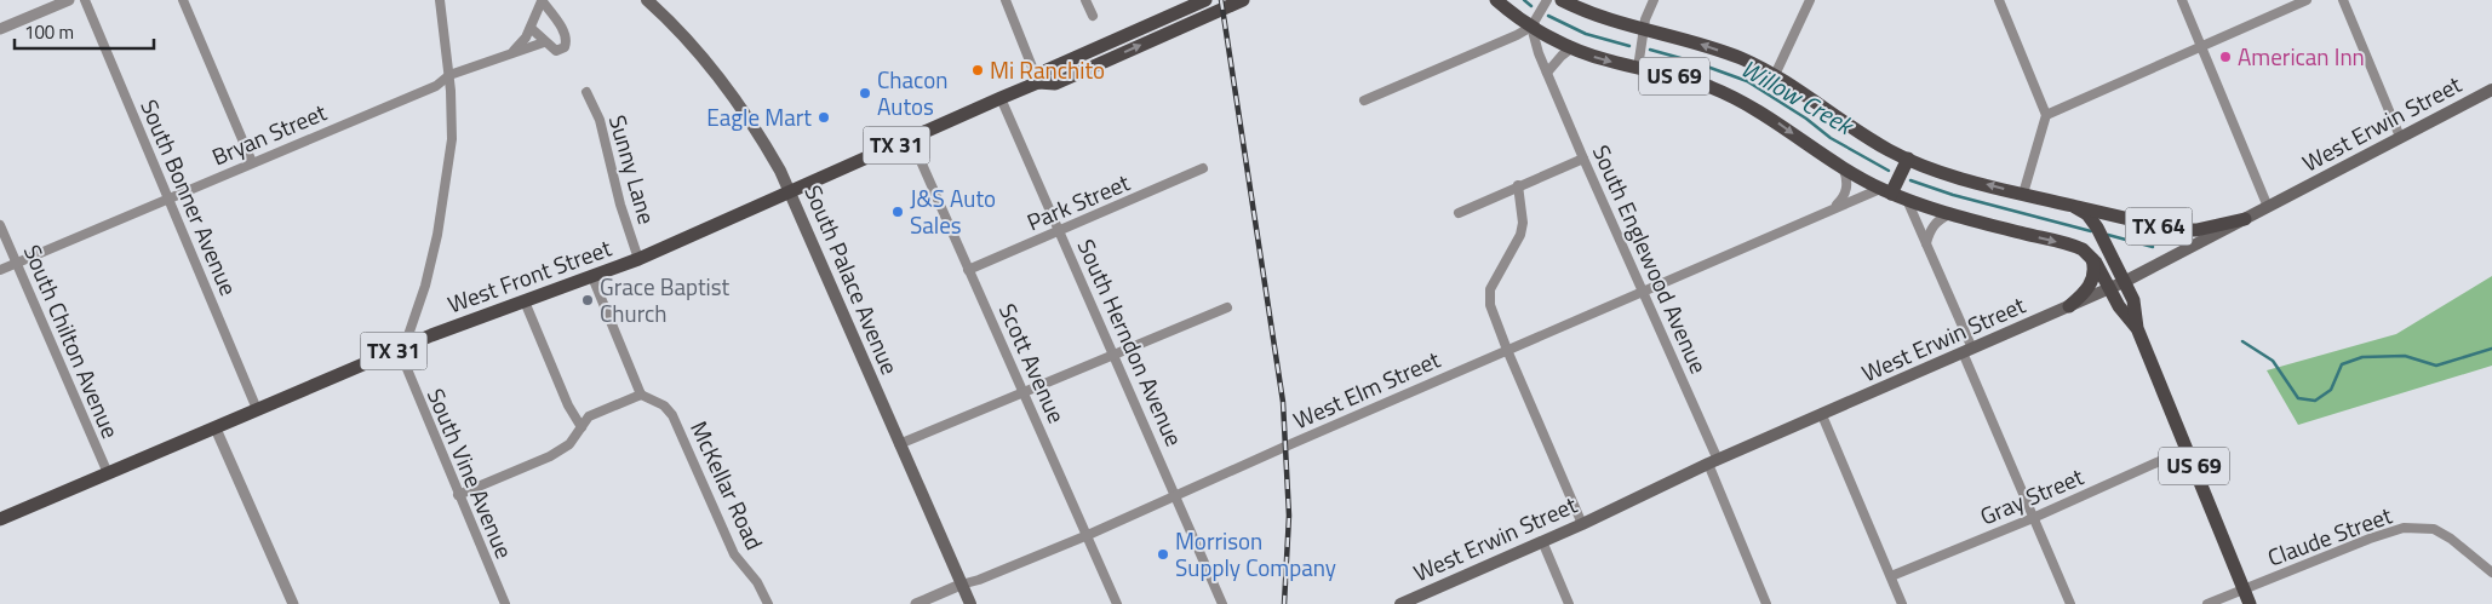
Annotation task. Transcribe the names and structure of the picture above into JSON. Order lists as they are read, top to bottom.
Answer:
{
  "streets": {
    "main road": [
      "US 69",
      "West Erwin Street",
      "TX 31",
      "TX 64",
      "West Front Street",
      "South Palace Avenue"
    ],
    "street": [
      "Bryan Street",
      "Sunny Lane",
      "South Bonner Avenue",
      "Park Street",
      "South Englewood Avenue",
      "South Chilton Avenue",
      "South Herndon Avenue",
      "Scott Avenue",
      "West Elm Street",
      "South Vine Avenue",
      "McKellar Road",
      "Gray Street",
      "Claude Street"
    ]
  },
  "crossings": [
    ["US 69", "West Erwin Street"],
    ["US 69", "TX 64"],
    ["US 69", "South Englewood Avenue"],
    ["US 69", "West Elm Street"],
    ["US 69", "Gray Street"],
    ["US 69", "Claude Street"],
    ["West Erwin Street", "TX 64"],
    ["West Erwin Street", "South Englewood Avenue"],
    ["Bryan Street", "South Bonner Avenue"],
    ["Bryan Street", "South Chilton Avenue"],
    ["Bryan Street", "South Vine Avenue"],
    ["Sunny Lane", "West Front Street"],
    ["South Bonner Avenue", "West Front Street"],
    ["Park Street", "South Herndon Avenue"],
    ["Park Street", "Scott Avenue"],
    ["South Englewood Avenue", "West Elm Street"],
    ["West Front Street", "South Palace Avenue"],
    ["West Front Street", "South Chilton Avenue"],
    ["West Front Street", "South Herndon Avenue"],
    ["West Front Street", "Scott Avenue"],
    ["West Front Street", "South Vine Avenue"],
    ["South Palace Avenue", "West Elm Street"],
    ["South Herndon Avenue", "West Elm Street"],
    ["Scott Avenue", "West Elm Street"]
  ],
  "water": ["Willow Creek"],
  "places": [
    "American Inn",
    "Mi Ranchito",
    "Chacon Autos",
    "Eagle Mart",
    "J&S Auto Sales",
    "Grace Baptist Church",
    "Morrison Supply Company"
  ],
  "scale_bar": "100 m"
}
